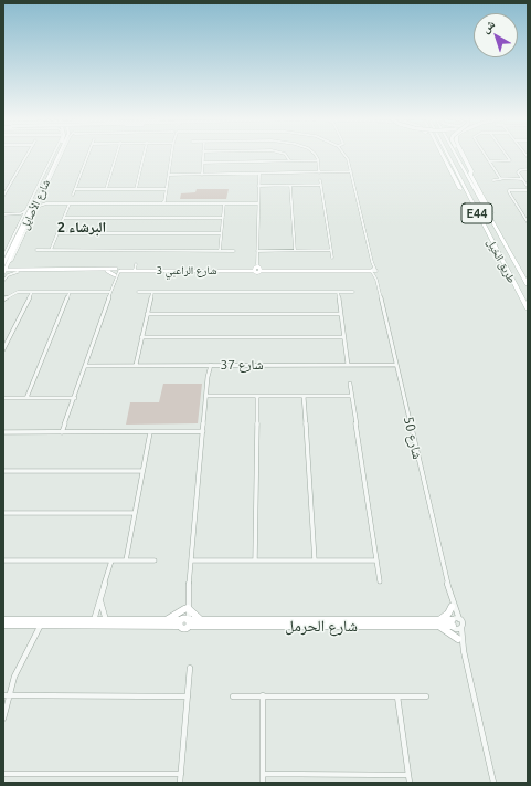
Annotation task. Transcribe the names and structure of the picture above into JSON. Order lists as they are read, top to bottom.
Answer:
{
  "streets": {
    "highway": ["E44", "طريق الخيل"],
    "street": [
      "شارع الأصايل",
      "شارع الراعبي 3",
      "شارع 37",
      "شارع 50",
      "شارع الحرمل"
    ]
  },
  "crossings": [
    ["شارع الأصايل", "شارع الراعبي 3"],
    ["شارع 37", "شارع 50"],
    ["شارع 50", "شارع الحرمل"]
  ],
  "districts": ["البرشاء 2"],
  "north": "top left"
}
